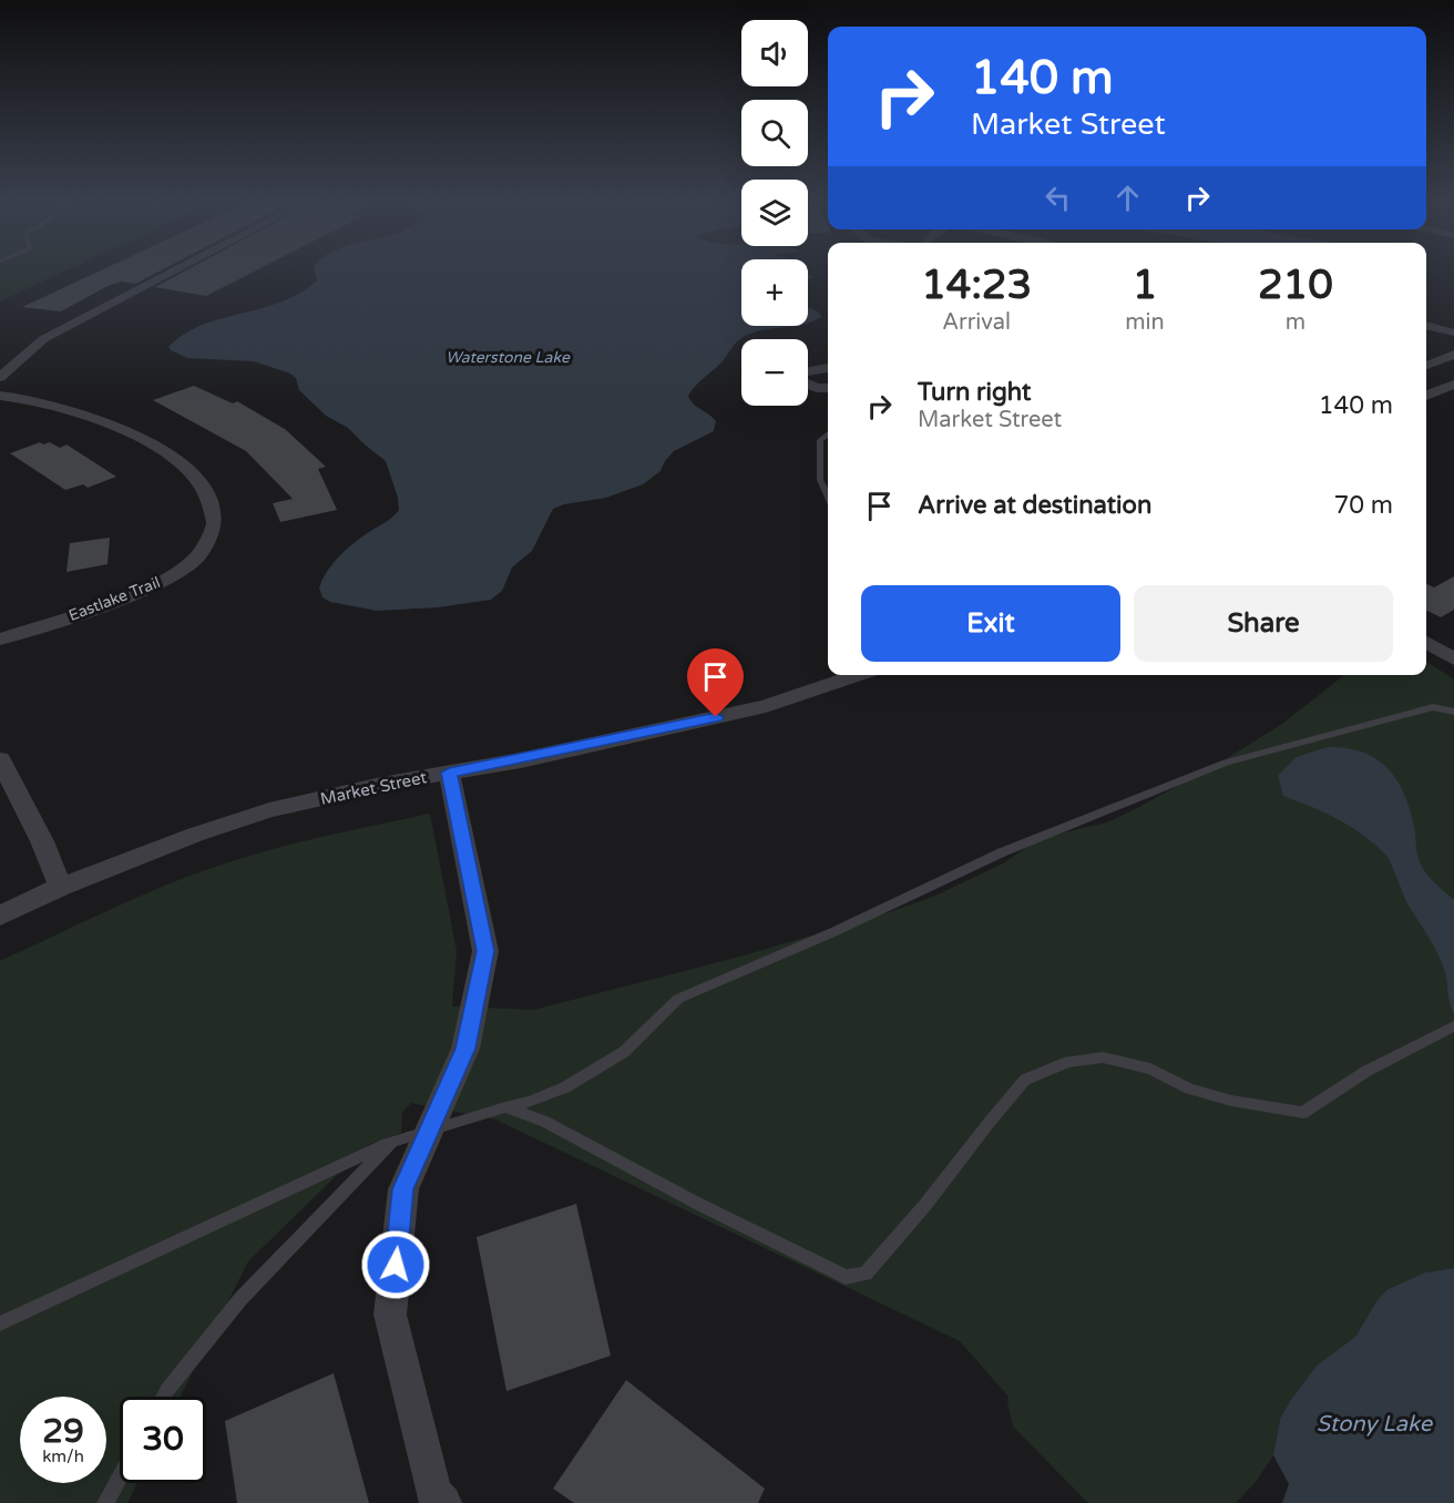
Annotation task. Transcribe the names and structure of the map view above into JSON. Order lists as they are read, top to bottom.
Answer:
{
  "streets": {
    "street": ["Eastlake Trail", "Market Street"]
  },
  "water": ["Waterstone Lake", "Stony Lake"],
  "page": {
    "map_buttons": ["+", "−"],
    "turn": ["140 m", "Market Street"],
    "eta": [
      "14:23",
      "Arrival",
      "1",
      "min",
      "210",
      "m"
    ],
    "list": [
      {
        "name": "Turn right",
        "note": "Market Street",
        "value": "140 m"
      },
      {
        "name": "Arrive at destination",
        "value": "70 m"
      }
    ],
    "buttons": ["Exit", "Share"],
    "speed": "29 km/h",
    "limit": "30"
  }
}
